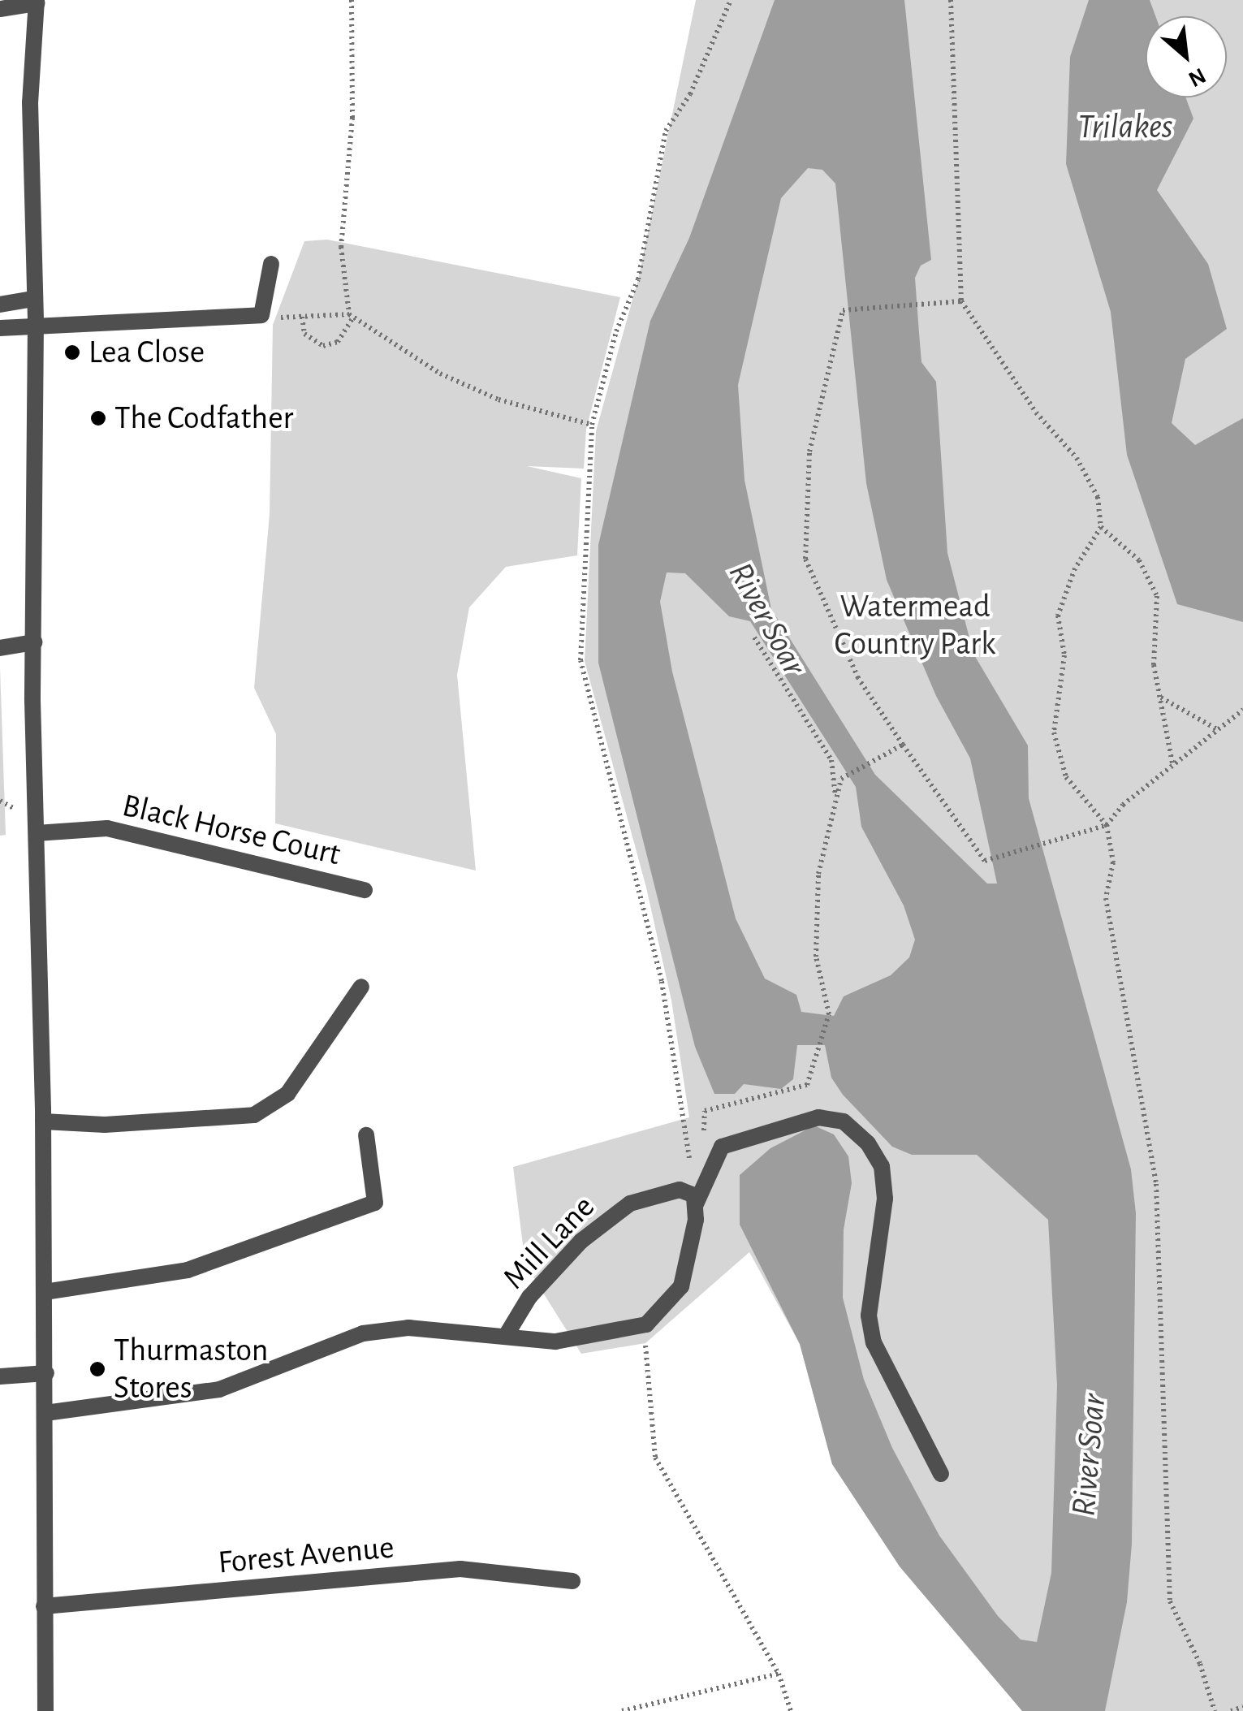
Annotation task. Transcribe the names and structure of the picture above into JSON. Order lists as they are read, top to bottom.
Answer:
{
  "streets": {
    "street": ["Black Horse Court", "Mill Lane", "Forest Avenue"]
  },
  "water": ["Trilakes", "River Soar"],
  "parks": ["Watermead Country Park"],
  "places": ["Lea Close", "The Codfather", "Thurmaston Stores"],
  "north": "bottom right"
}
